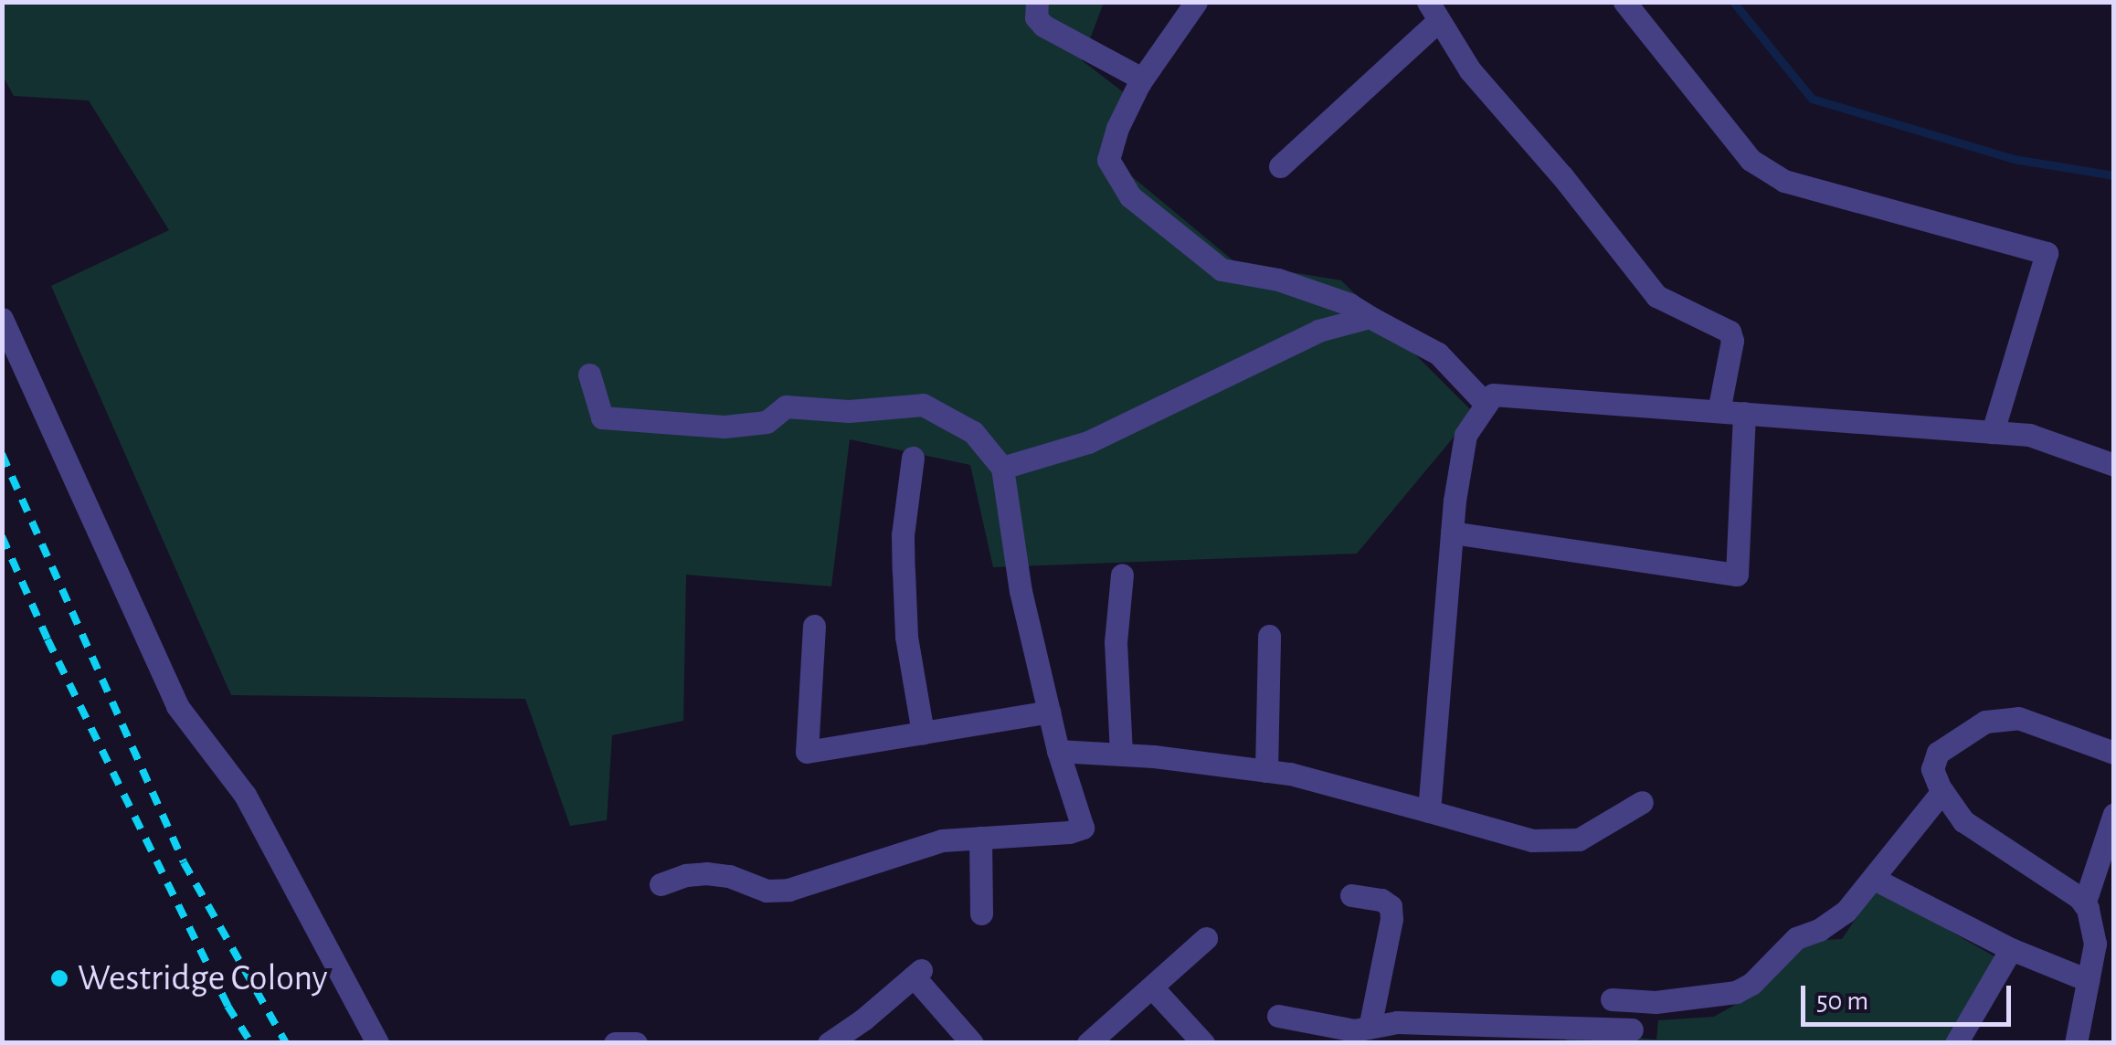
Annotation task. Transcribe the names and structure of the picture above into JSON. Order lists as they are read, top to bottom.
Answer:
{
  "places": ["Westridge Colony"],
  "scale_bar": "50 m"
}
